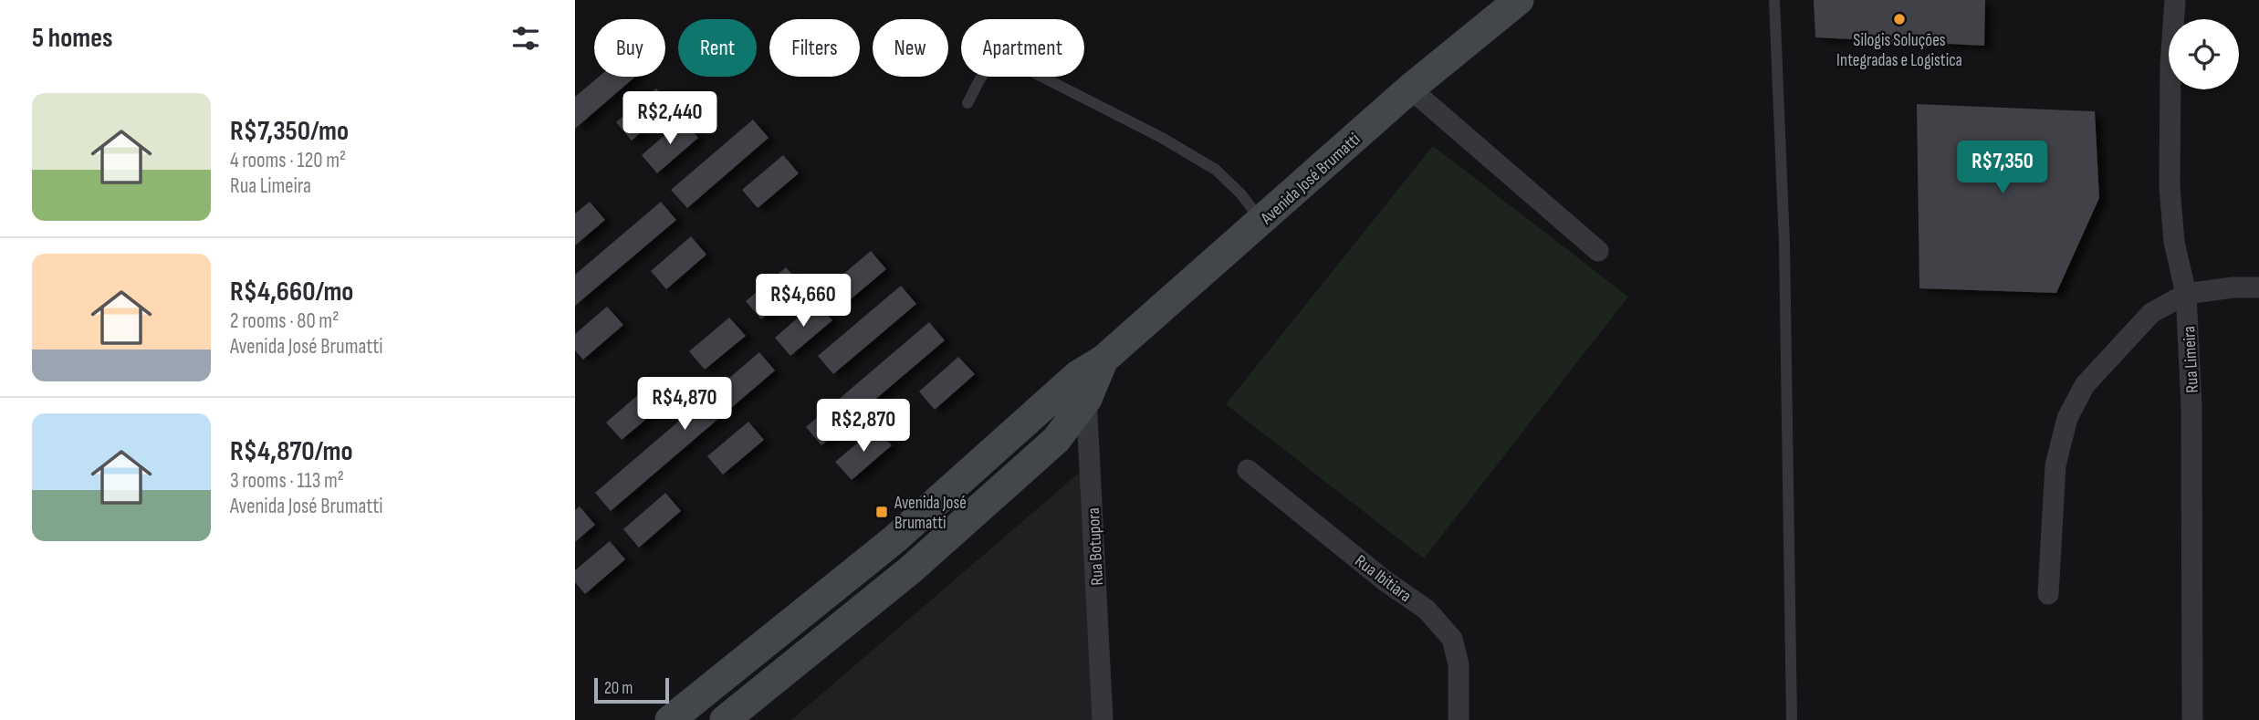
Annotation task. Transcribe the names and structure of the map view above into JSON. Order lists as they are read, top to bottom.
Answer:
{
  "streets": {
    "main road": ["Avenida José Brumatti"],
    "street": ["Rua Limeira", "Rua Botupora", "Rua Ibitiara"]
  },
  "crossings": [
    ["Avenida José Brumatti", "Rua Botupora"]
  ],
  "places": {
    "other": ["Silogis Soluções Integradas e Logistica"],
    "transit": ["Avenida José Brumatti"]
  },
  "scale_bar": "20 m",
  "page": {
    "heading": "5 homes",
    "chip": [
      "Buy",
      "Rent",
      "Filters",
      "New",
      "Apartment"
    ],
    "list": [
      {
        "name": "R$7,350/mo",
        "note": "4 rooms · 120 m² · Rua Limeira"
      },
      {
        "name": "R$4,660/mo",
        "note": "2 rooms · 80 m² · Avenida José Brumatti"
      },
      {
        "name": "R$4,870/mo",
        "note": "3 rooms · 113 m² · Avenida José Brumatti"
      }
    ],
    "price": [
      "R$2,440",
      "R$7,350",
      "R$4,660",
      "R$4,870",
      "R$2,870"
    ],
    "scale": "20 m"
  }
}
